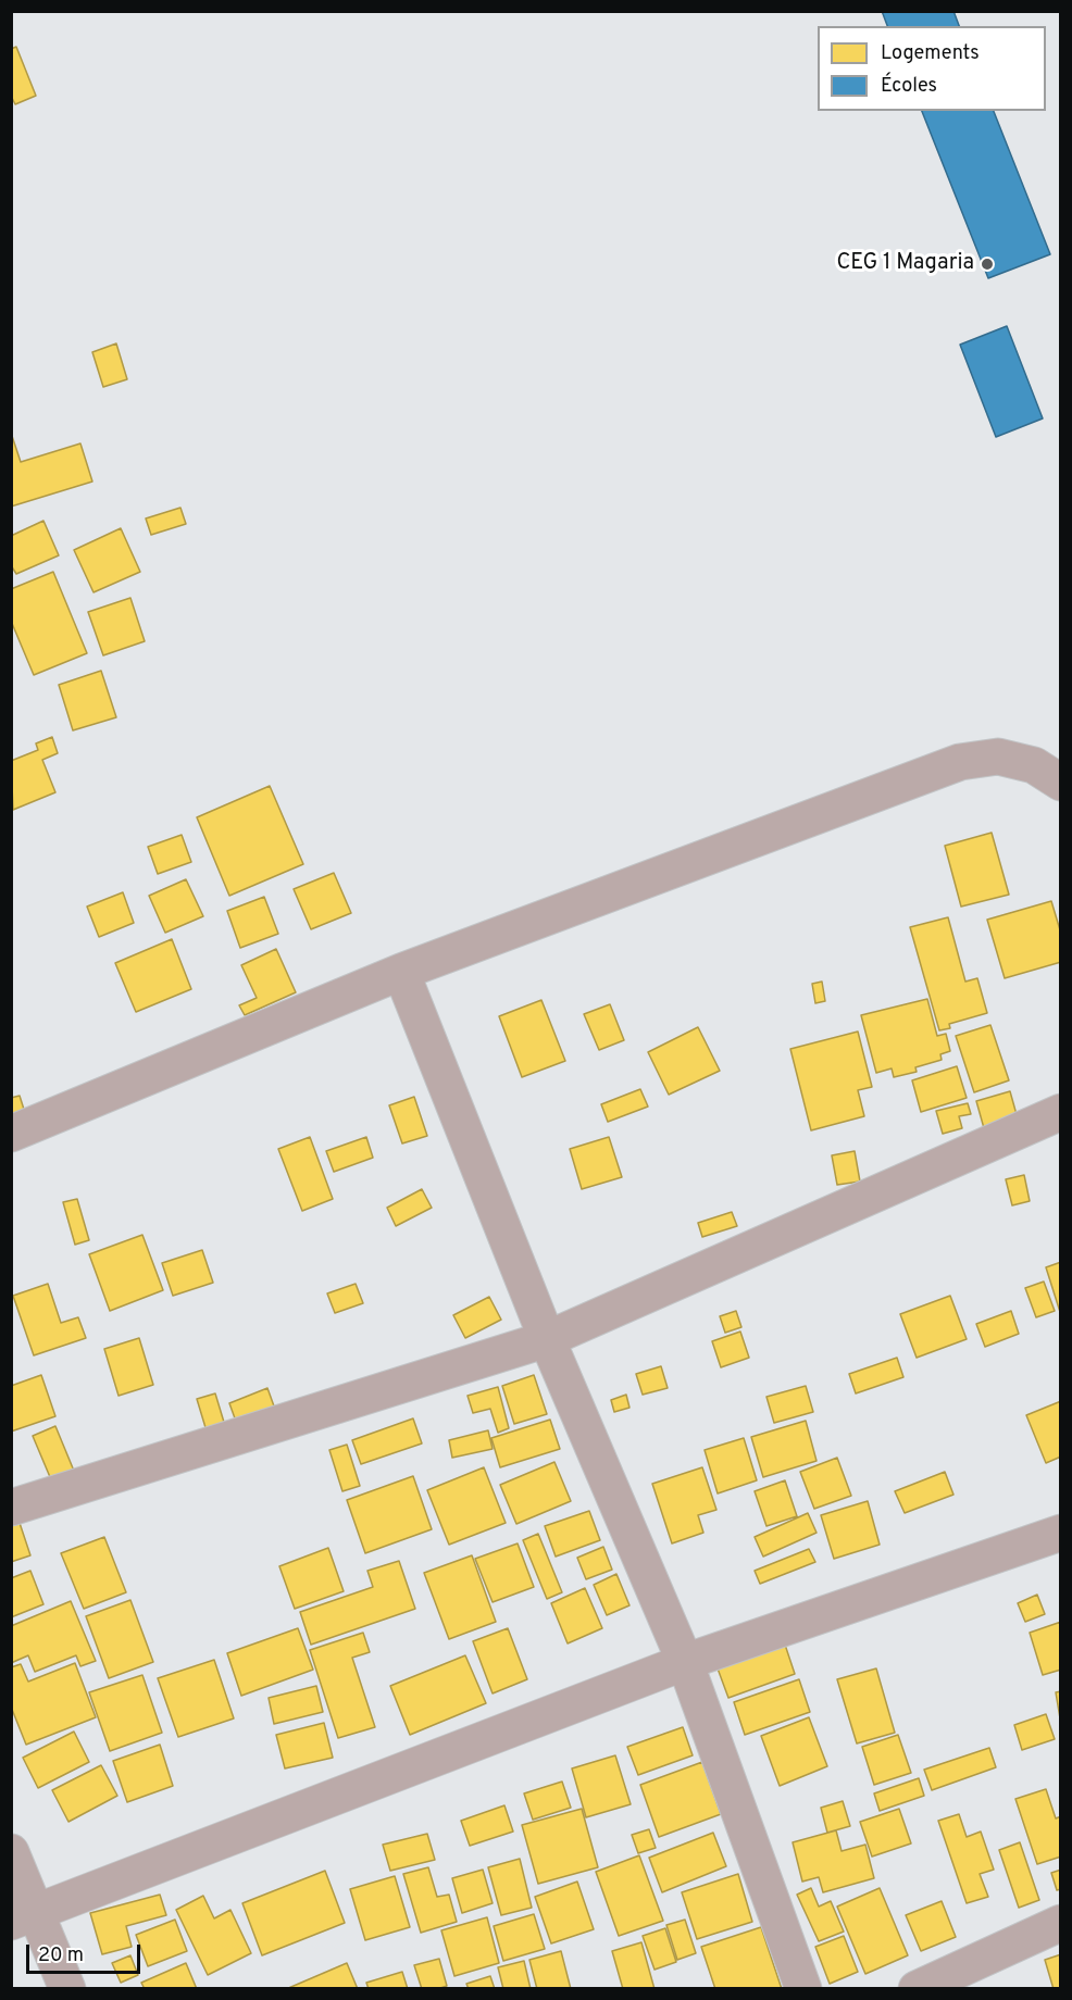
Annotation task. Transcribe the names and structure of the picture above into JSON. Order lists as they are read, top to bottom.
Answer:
{
  "places": ["CEG 1 Magaria"],
  "legend": ["Logements", "Écoles"],
  "scale_bar": "20 m"
}
